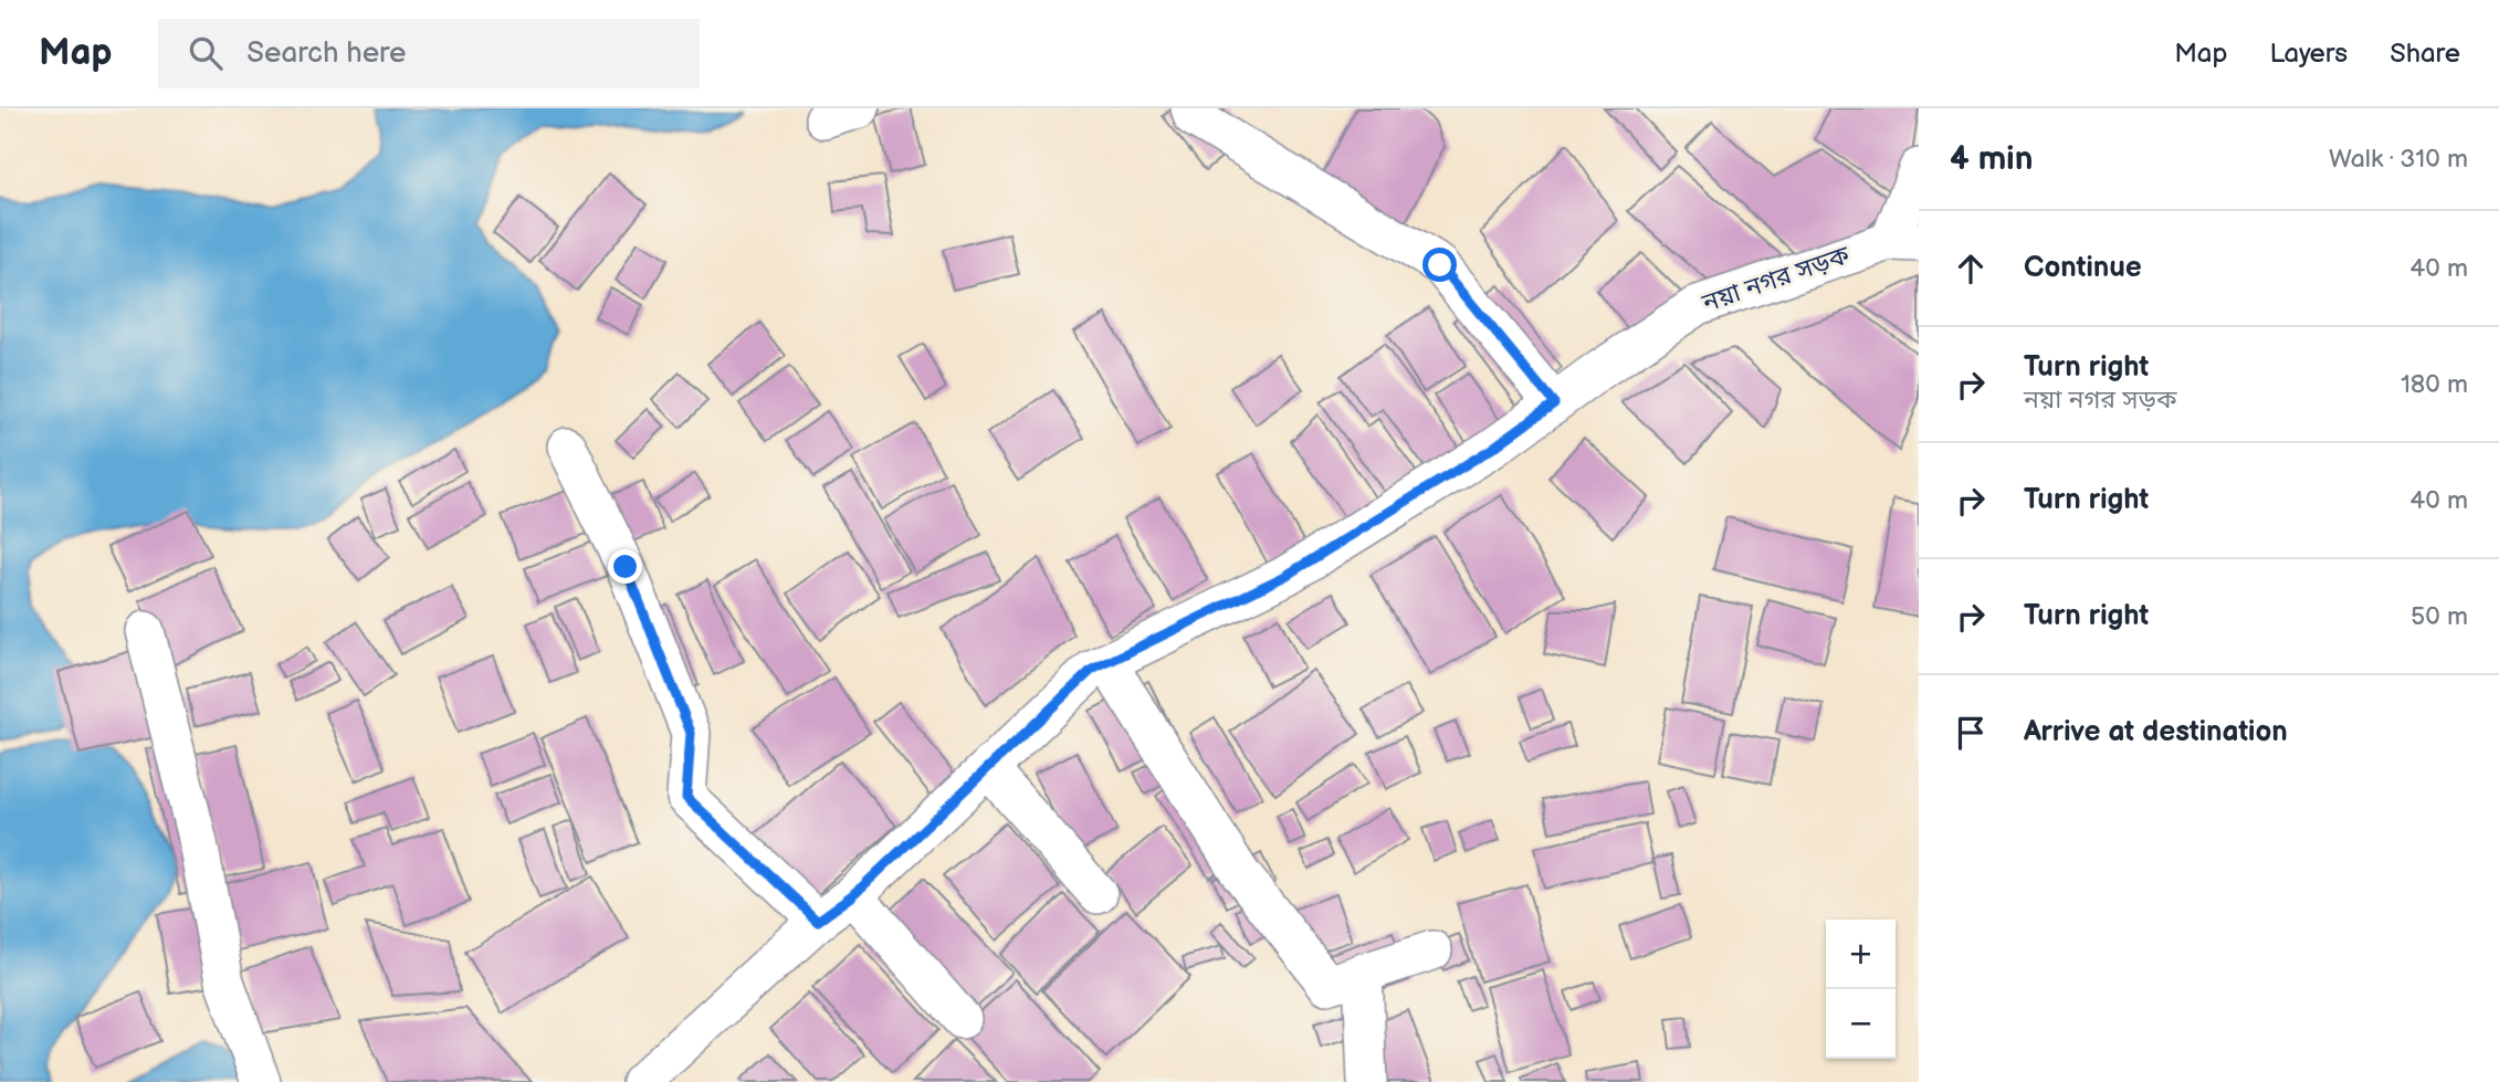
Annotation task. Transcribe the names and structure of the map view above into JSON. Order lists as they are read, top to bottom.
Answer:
{
  "streets": {
    "street": ["নয়া নগর সড়ক"]
  },
  "page": {
    "header": "Map",
    "search": "Search here",
    "nav": ["Map", "Layers", "Share"],
    "heading": ["4 min", "Walk · 310 m"],
    "list": [
      ["Continue", "40 m"],
      ["Turn right", "নয়া নগর সড়ক", "180 m"],
      ["Turn right", "40 m"],
      ["Turn right", "50 m"],
      "Arrive at destination"
    ],
    "map_buttons": ["+", "−"]
  }
}
